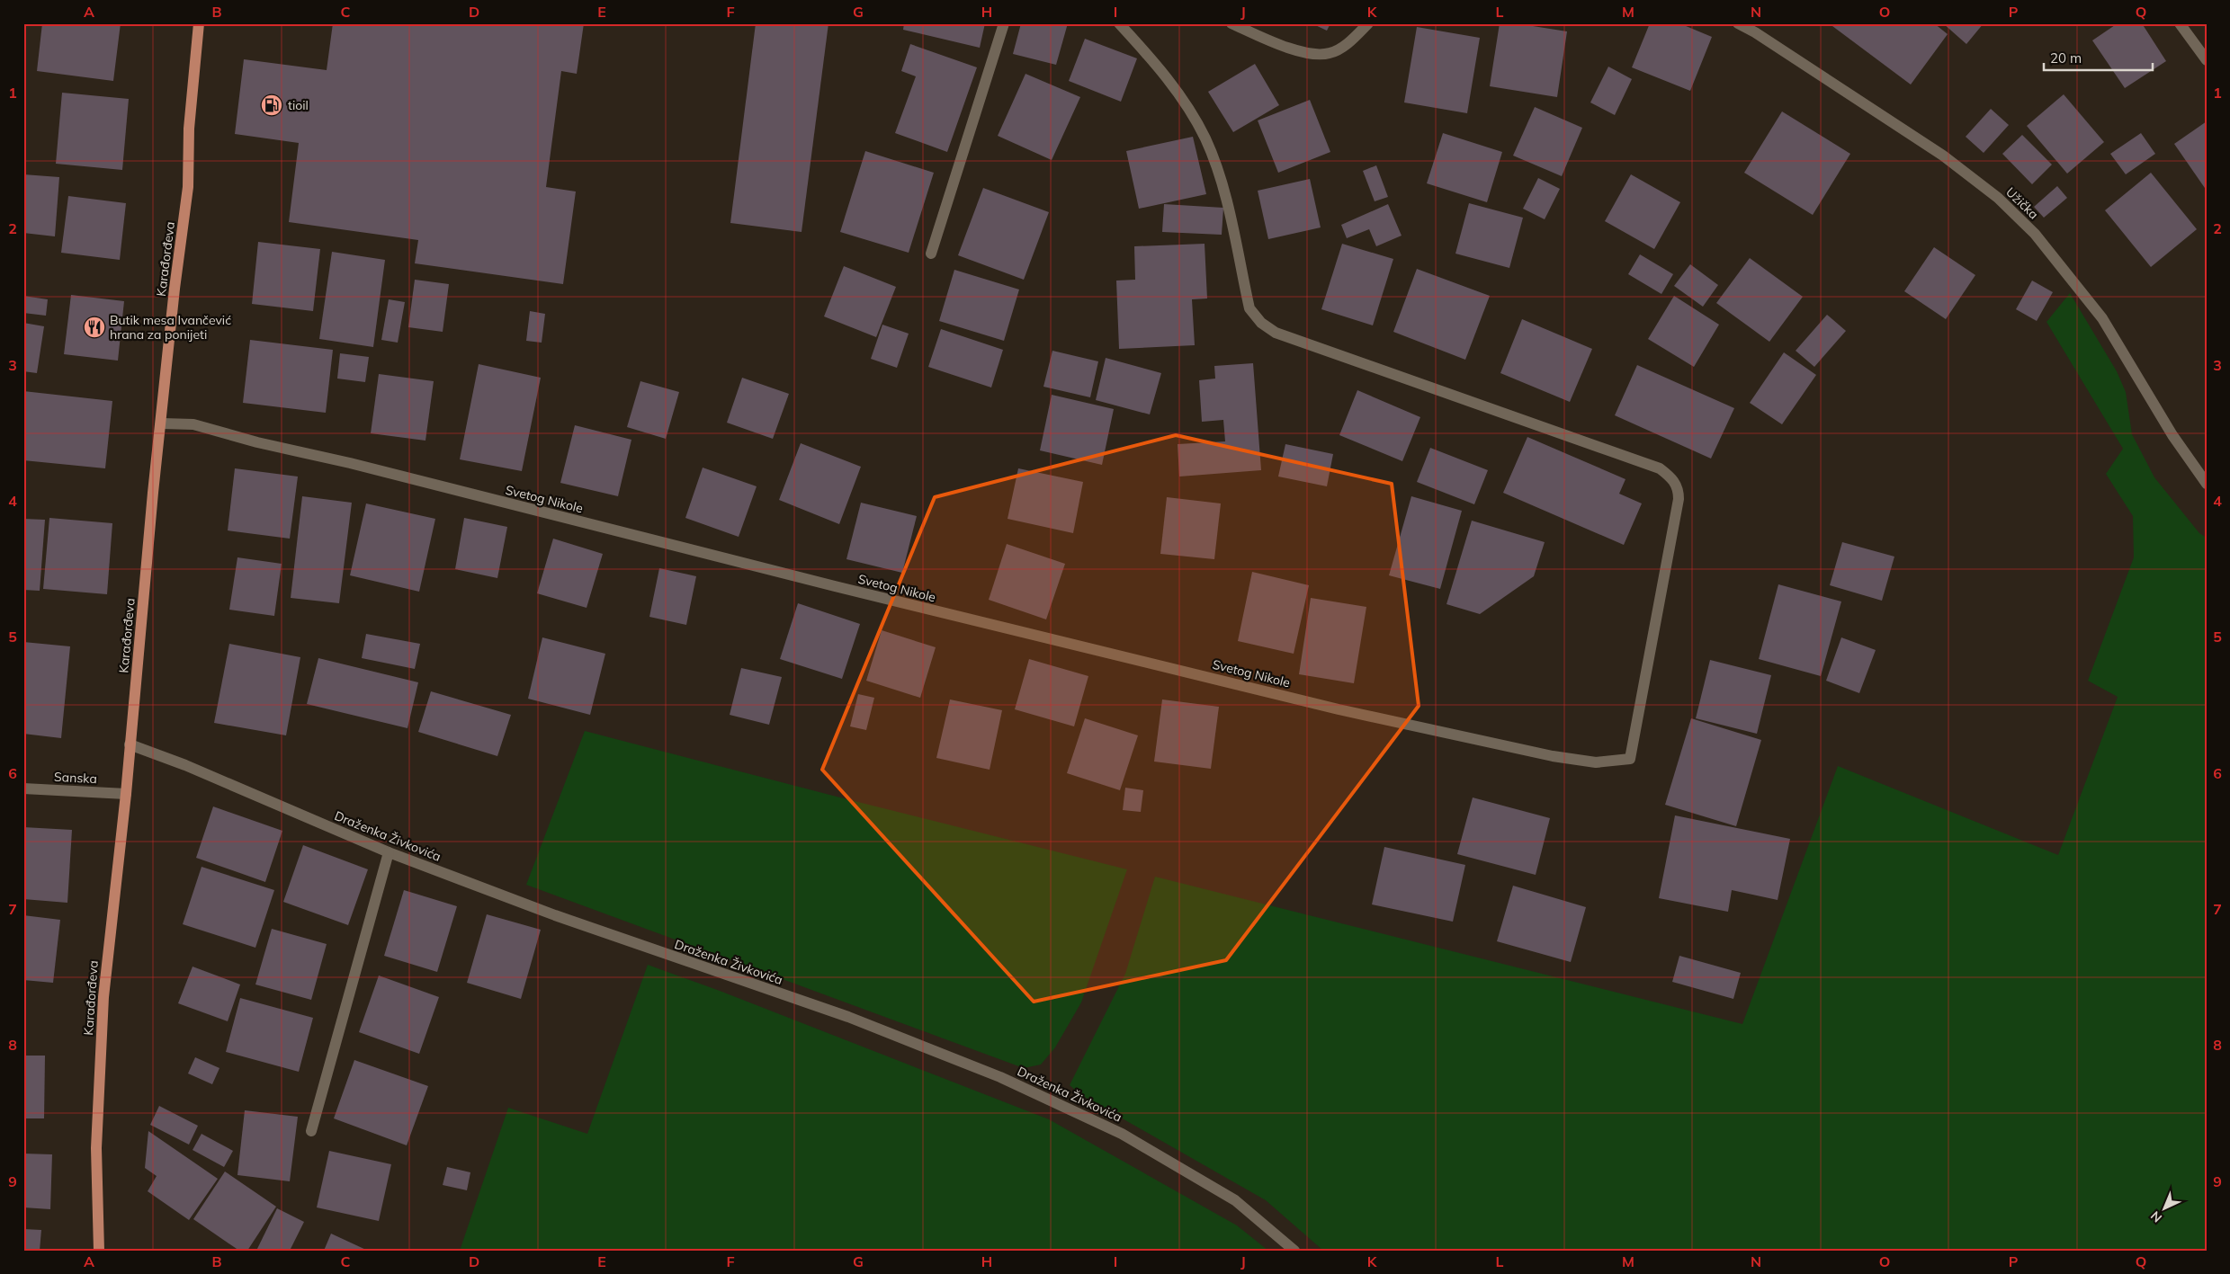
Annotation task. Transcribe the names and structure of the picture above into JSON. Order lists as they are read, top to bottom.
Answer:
{
  "streets": {
    "main road": ["Karađorđeva"],
    "street": [
      "Užička",
      "Svetog Nikole",
      "Sanska",
      "Draženka Živkovića"
    ]
  },
  "crossings": [
    ["Karađorđeva", "Svetog Nikole"],
    ["Karađorđeva", "Sanska"],
    ["Karađorđeva", "Draženka Živkovića"]
  ],
  "places": {
    "fuel station": ["tioil"],
    "restaurant": ["Butik mesa Ivančević hrana za ponijeti"]
  },
  "scale_bar": "20 m",
  "north": "bottom left",
  "grid": {
    "columns": [
      "A",
      "B",
      "C",
      "D",
      "E",
      "F",
      "G",
      "H",
      "I",
      "J",
      "K",
      "L",
      "M",
      "N",
      "O",
      "P",
      "Q"
    ],
    "rows": [
      "1",
      "2",
      "3",
      "4",
      "5",
      "6",
      "7",
      "8",
      "9"
    ]
  }
}
